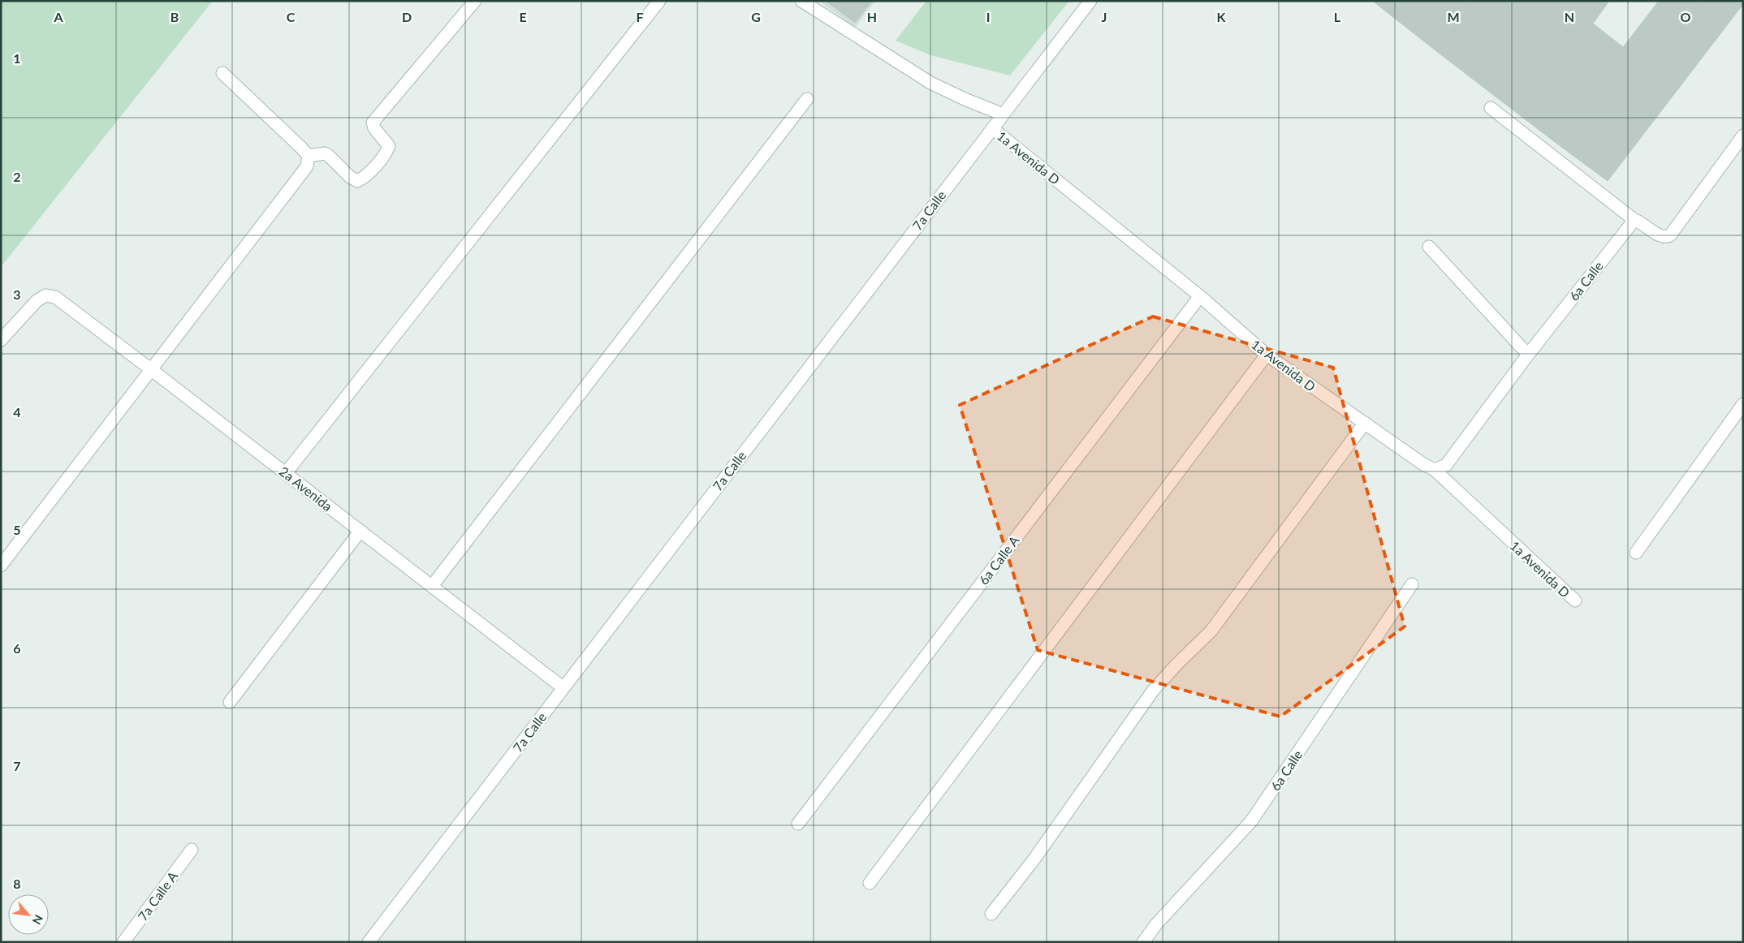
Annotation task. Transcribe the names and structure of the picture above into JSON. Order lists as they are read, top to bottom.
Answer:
{
  "streets": {
    "street": [
      "1a Avenida D",
      "7a Calle",
      "6a Calle",
      "2a Avenida",
      "6a Calle A",
      "7a Calle A"
    ]
  },
  "crossings": [
    ["1a Avenida D", "7a Calle"],
    ["1a Avenida D", "6a Calle"],
    ["1a Avenida D", "6a Calle A"],
    ["7a Calle", "2a Avenida"]
  ],
  "north": "bottom right",
  "grid": {
    "columns": [
      "A",
      "B",
      "C",
      "D",
      "E",
      "F",
      "G",
      "H",
      "I",
      "J",
      "K",
      "L",
      "M",
      "N",
      "O"
    ],
    "rows": [
      "1",
      "2",
      "3",
      "4",
      "5",
      "6",
      "7",
      "8"
    ]
  }
}
